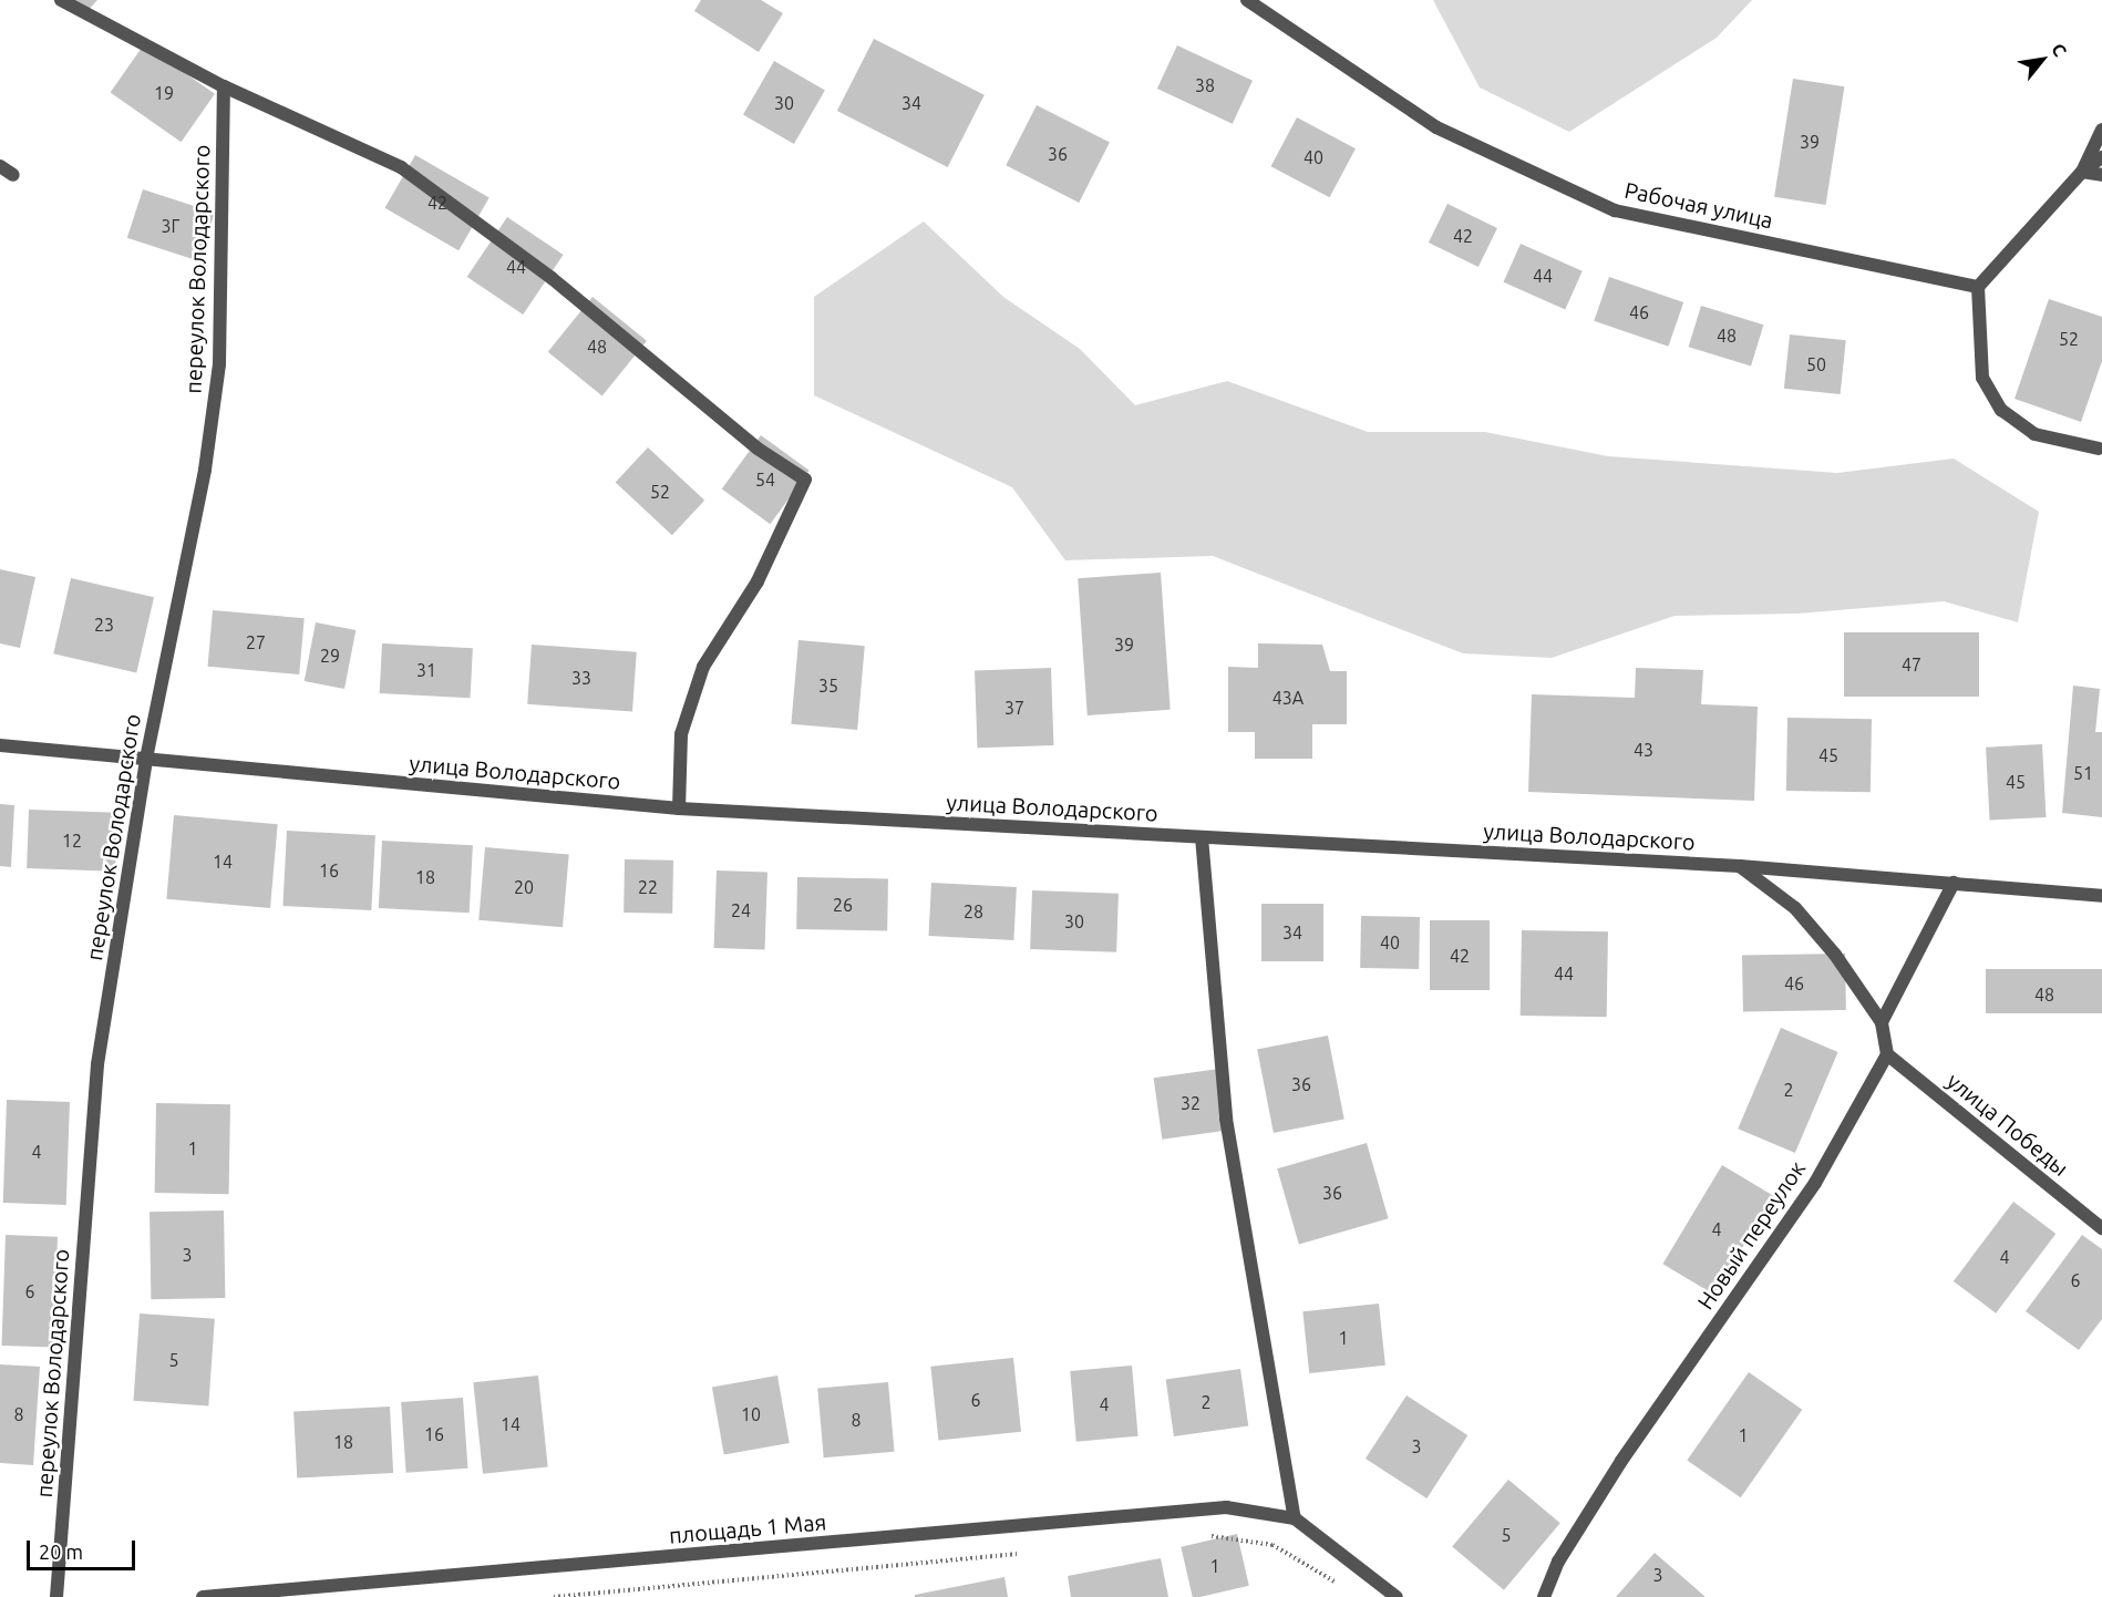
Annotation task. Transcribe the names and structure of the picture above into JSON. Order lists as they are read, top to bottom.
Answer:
{
  "streets": {
    "street": [
      "Рабочая улица",
      "переулок Володарского",
      "улица Володарского",
      "улица Победы",
      "Новый переулок",
      "площадь 1 Мая"
    ]
  },
  "crossings": [
    ["переулок Володарского", "улица Володарского"],
    ["улица Победы", "Новый переулок"]
  ],
  "house_numbers": [
    "38",
    "19",
    "30",
    "34",
    "39",
    "36",
    "40",
    "42",
    "3Г",
    "42",
    "44",
    "44",
    "46",
    "48",
    "52",
    "48",
    "50",
    "54",
    "52",
    "23",
    "27",
    "39",
    "29",
    "47",
    "31",
    "33",
    "35",
    "43А",
    "37",
    "43",
    "45",
    "51",
    "45",
    "12",
    "14",
    "16",
    "18",
    "20",
    "22",
    "26",
    "24",
    "28",
    "30",
    "34",
    "40",
    "42",
    "44",
    "46",
    "48",
    "36",
    "2",
    "32",
    "1",
    "4",
    "36",
    "4",
    "3",
    "4",
    "6",
    "6",
    "1",
    "5",
    "6",
    "2",
    "4",
    "8",
    "10",
    "8",
    "14",
    "16",
    "1",
    "18",
    "3",
    "5",
    "1",
    "3"
  ],
  "scale_bar": "20 m",
  "north": "top right"
}
